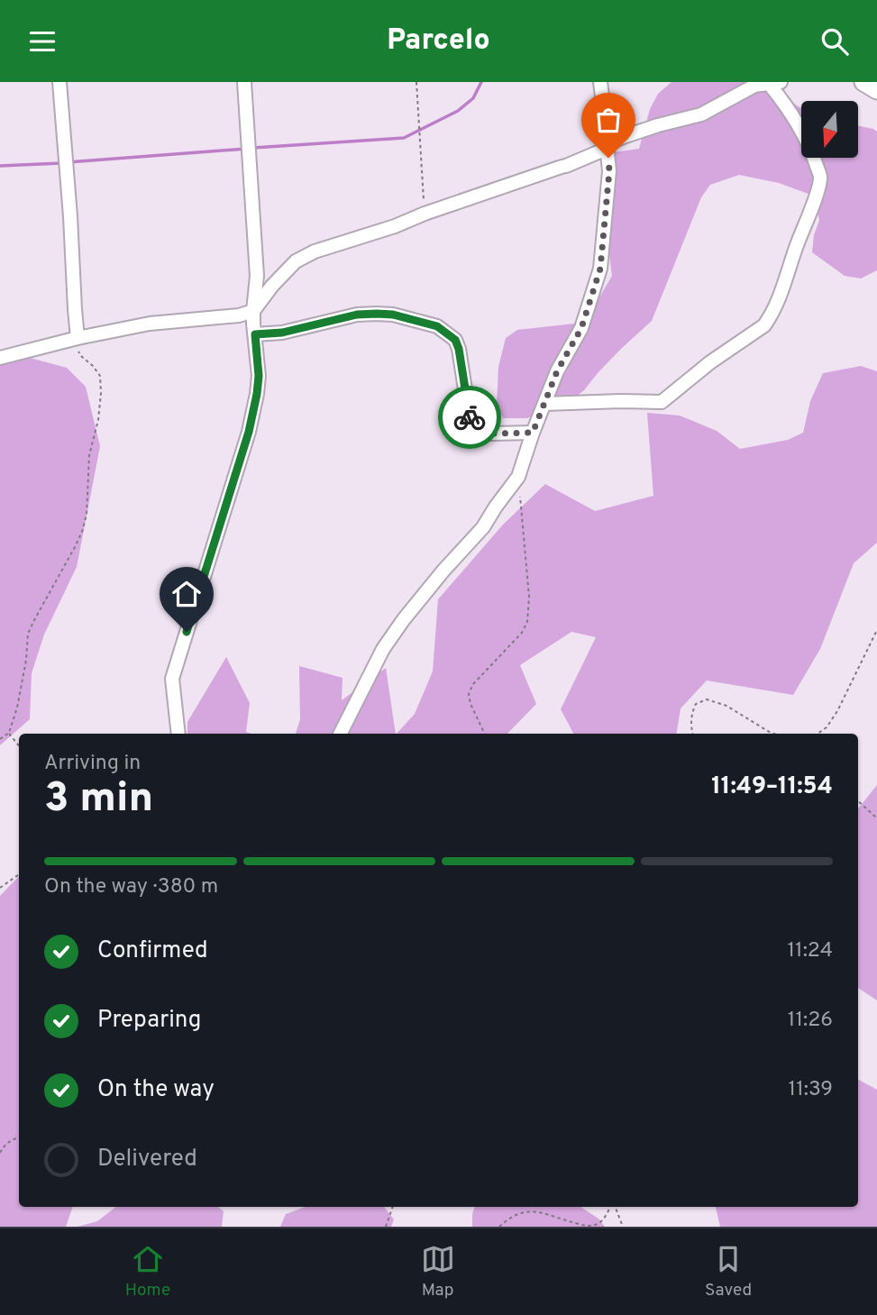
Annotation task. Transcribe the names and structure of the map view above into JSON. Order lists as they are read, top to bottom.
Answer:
{
  "north": "bottom",
  "page": {
    "header": "Parcelo",
    "heading": ["3 min", "Arriving in", "11:49–11:54"],
    "bar": "On the way · 380 m",
    "list": [
      ["Confirmed", "11:24"],
      ["Preparing", "11:26"],
      ["On the way", "11:39"],
      "Delivered"
    ],
    "tabs": ["Home", "Map", "Saved"]
  }
}
